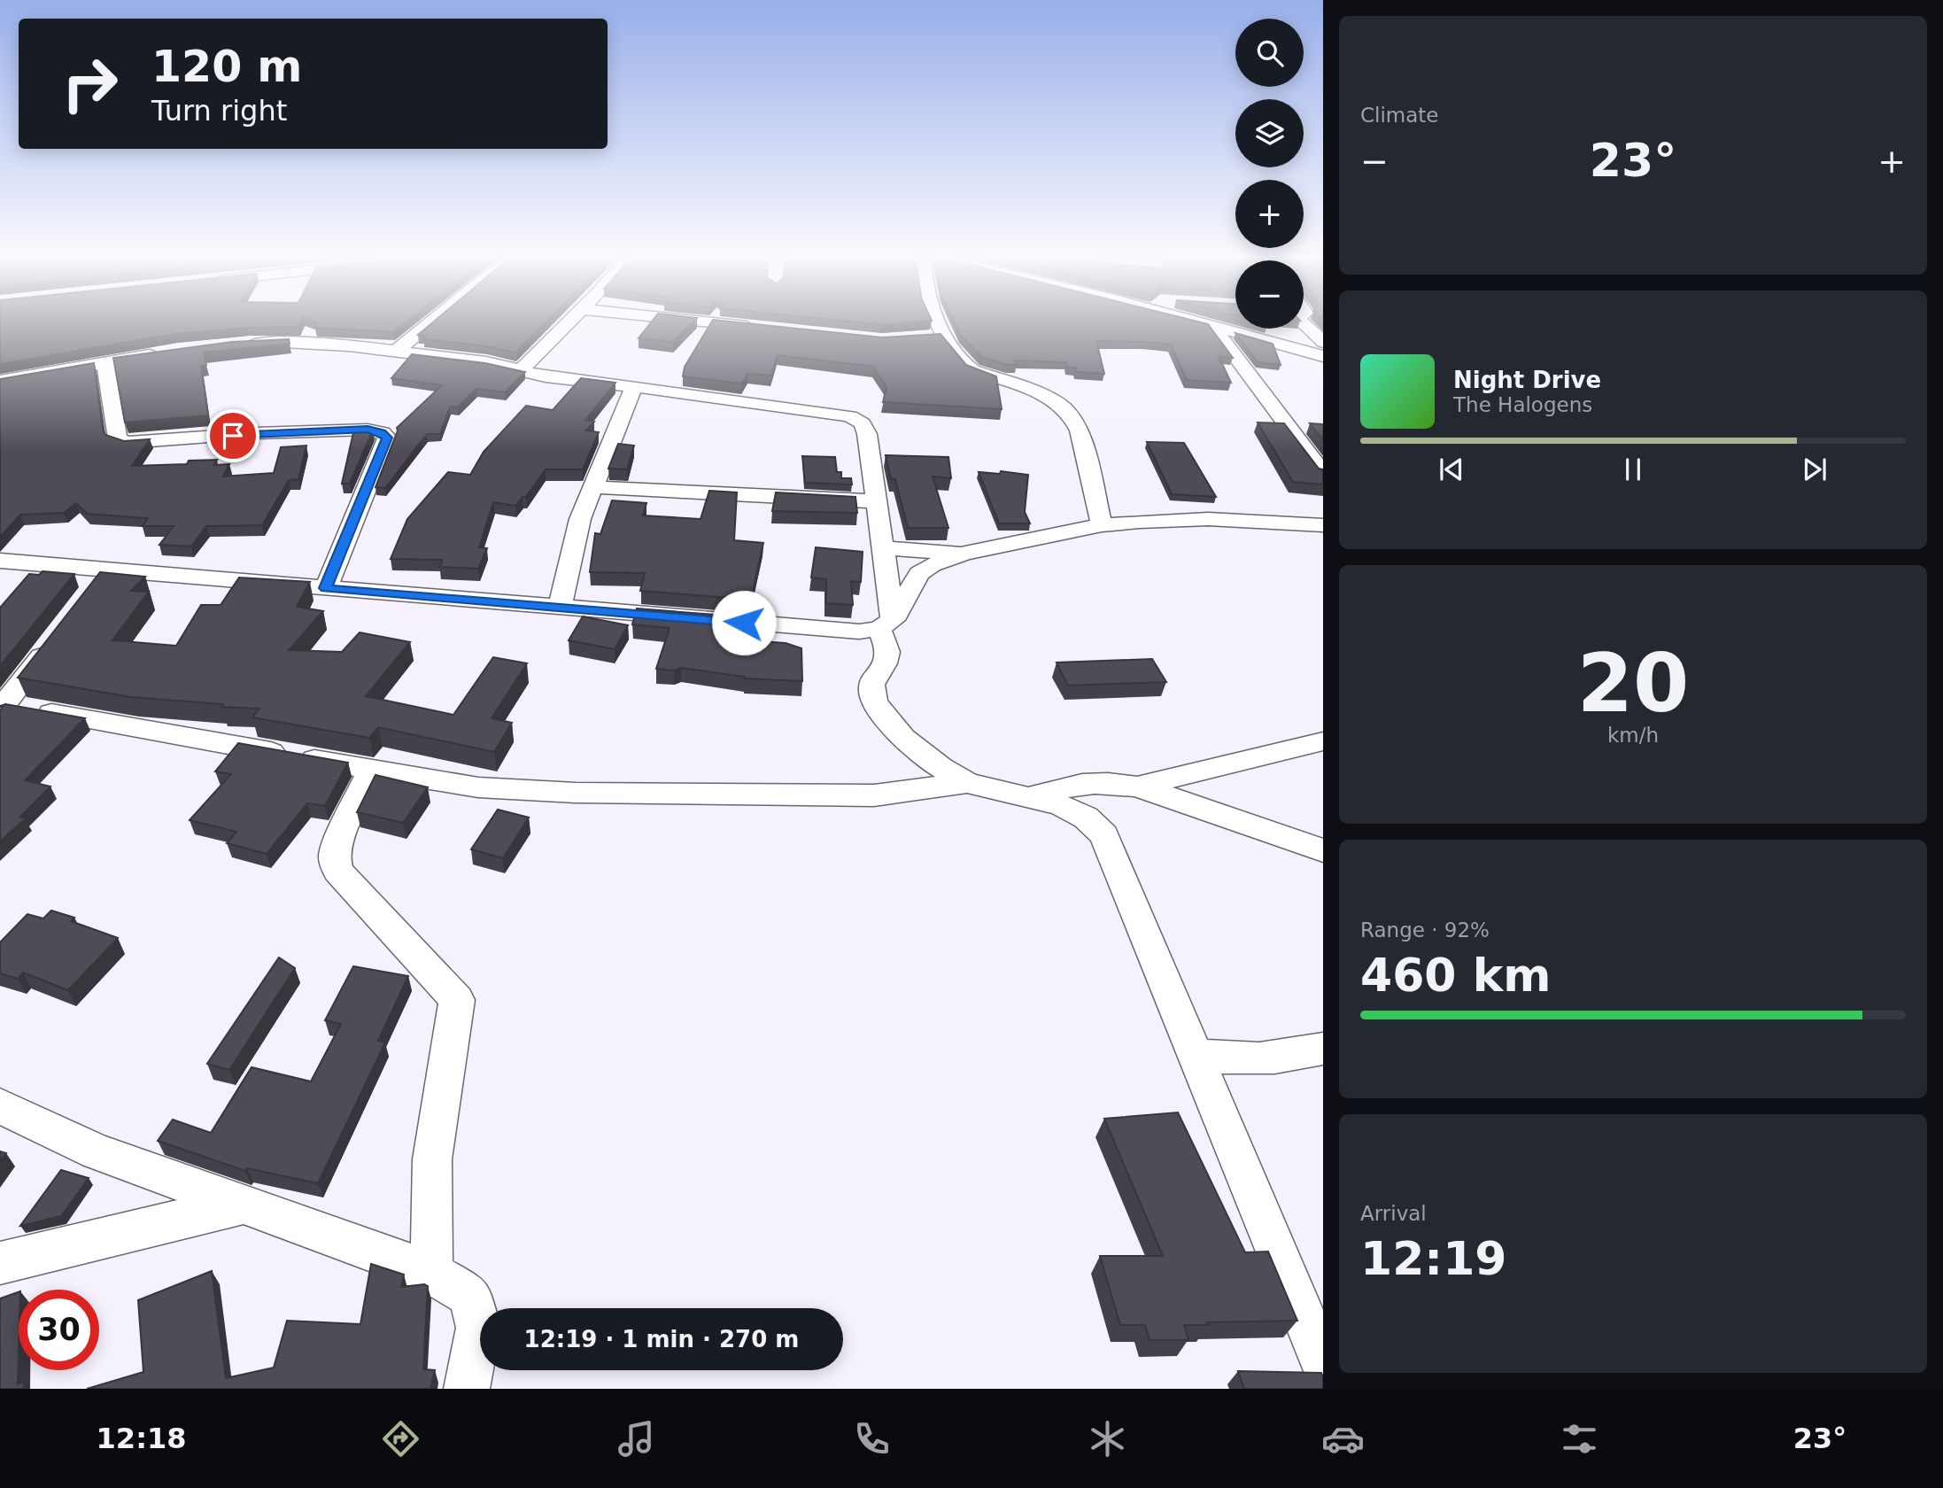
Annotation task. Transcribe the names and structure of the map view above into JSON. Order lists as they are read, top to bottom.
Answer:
{
  "page": {
    "tile": [
      "Climate",
      ["20", "km/h"],
      ["Range · 92%", "460 km"],
      ["Arrival", "12:19"]
    ],
    "map_buttons": ["+", "−"],
    "turn": ["120 m", "Turn right"],
    "heat": ["−", "23°", "+"],
    "song": ["Night Drive", "The Halogens"],
    "limit": "30",
    "trip": "12:19 · 1 min · 270 m",
    "tabs": ["12:18", "23°"]
  }
}
